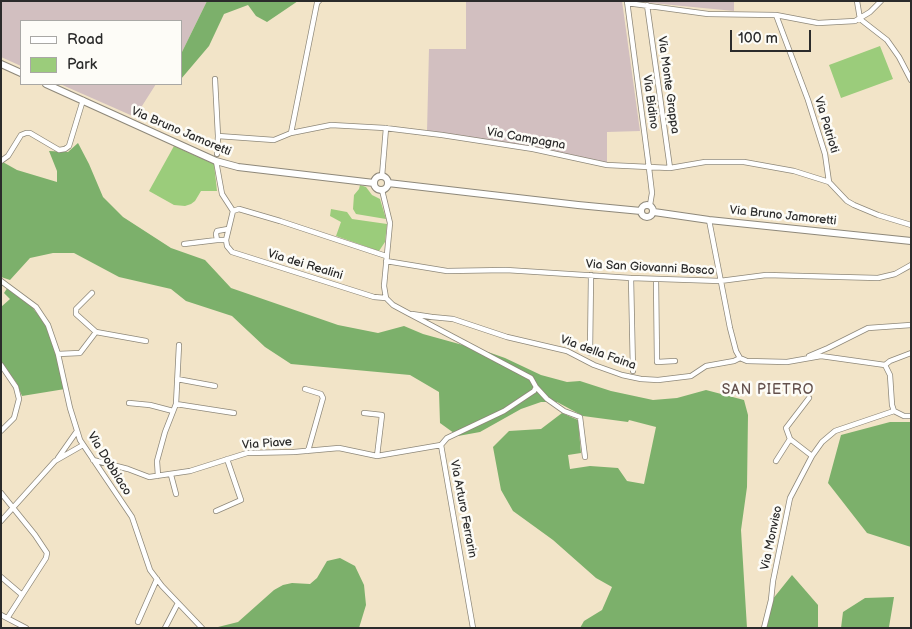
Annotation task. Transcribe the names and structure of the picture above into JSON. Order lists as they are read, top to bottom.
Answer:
{
  "streets": {
    "main road": ["Via Bruno Jamoretti"],
    "street": [
      "Via Monte Grappa",
      "Via Bidino",
      "Via Patrioti",
      "Via Campagna",
      "Via dei Realini",
      "Via San Giovanni Bosco",
      "Via della Faina",
      "Via Piave",
      "Via Dobbiaco",
      "Via Arturo Ferrarin",
      "Via Monviso"
    ]
  },
  "crossings": [
    ["Via Monte Grappa", "Via Campagna"],
    ["Via Bidino", "Via Bruno Jamoretti"],
    ["Via Bidino", "Via Campagna"],
    ["Via Patrioti", "Via Campagna"],
    ["Via Piave", "Via Dobbiaco"],
    ["Via Piave", "Via Arturo Ferrarin"]
  ],
  "districts": ["SAN PIETRO"],
  "legend": ["Road", "Park"],
  "scale_bar": "100 m"
}
